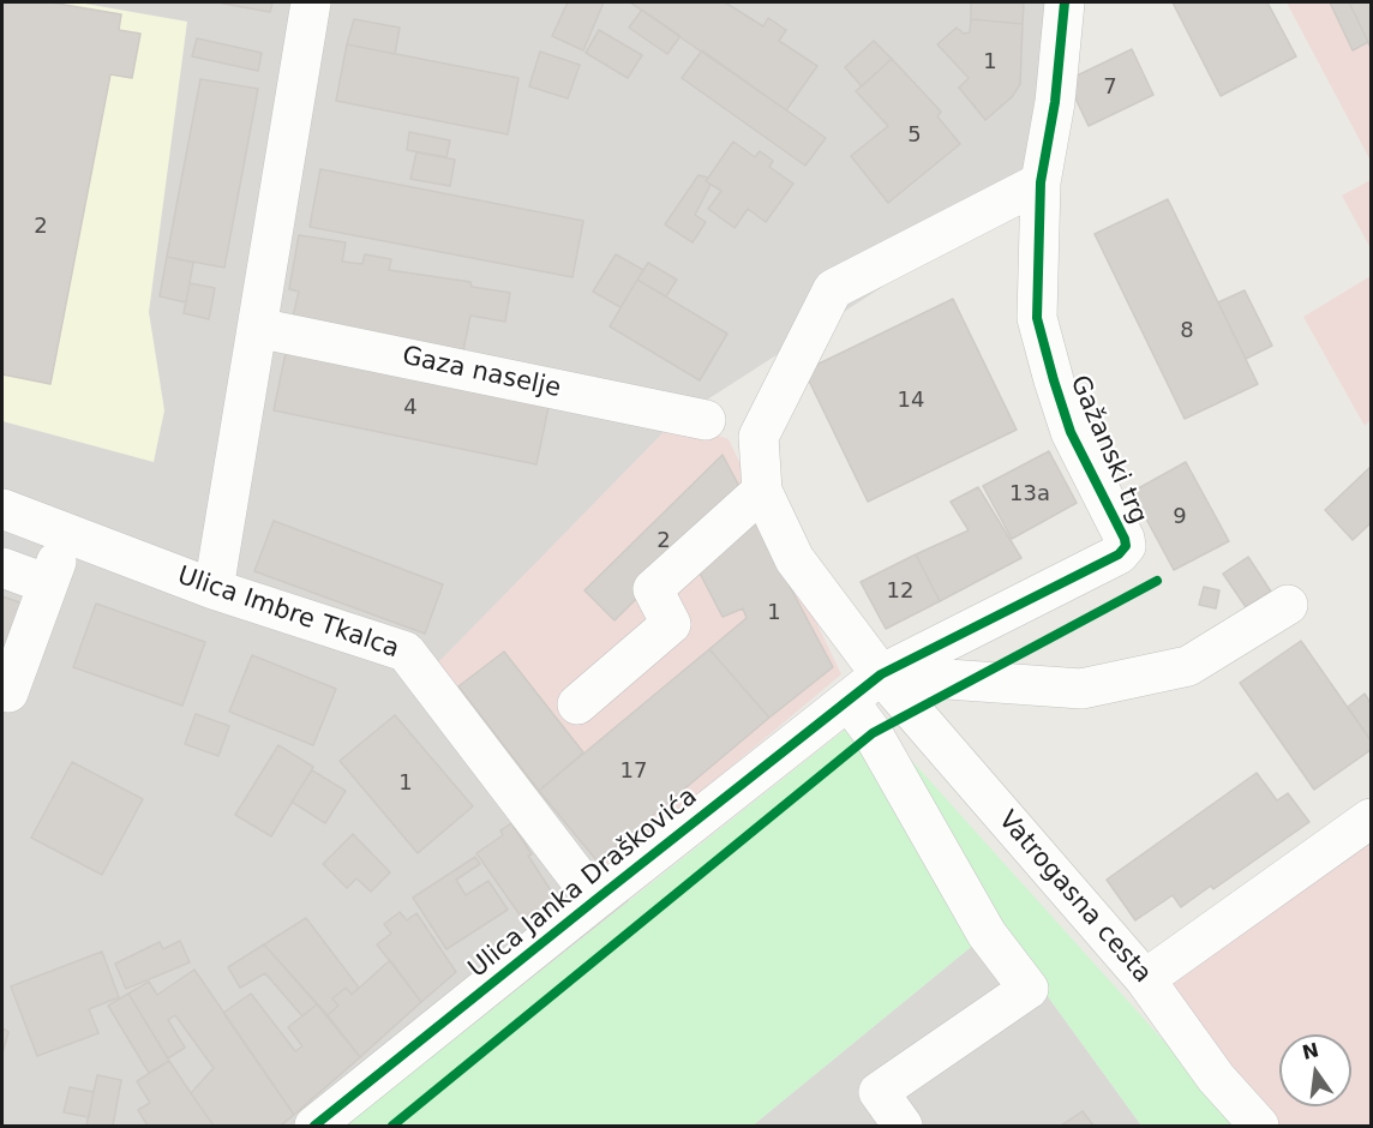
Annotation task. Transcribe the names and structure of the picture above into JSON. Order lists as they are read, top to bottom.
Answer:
{
  "streets": {
    "street": [
      "Gaza naselje",
      "Gažanski trg",
      "Ulica Imbre Tkalca",
      "Ulica Janka Draškovića",
      "Vatrogasna cesta"
    ]
  },
  "crossings": [
    ["Gažanski trg", "Ulica Janka Draškovića"],
    ["Gažanski trg", "Vatrogasna cesta"],
    ["Ulica Imbre Tkalca", "Ulica Janka Draškovića"],
    ["Ulica Janka Draškovića", "Vatrogasna cesta"]
  ],
  "house_numbers": [
    "1",
    "7",
    "5",
    "2",
    "8",
    "14",
    "4",
    "13a",
    "9",
    "2",
    "12",
    "1",
    "17",
    "1"
  ],
  "north": "top"
}
